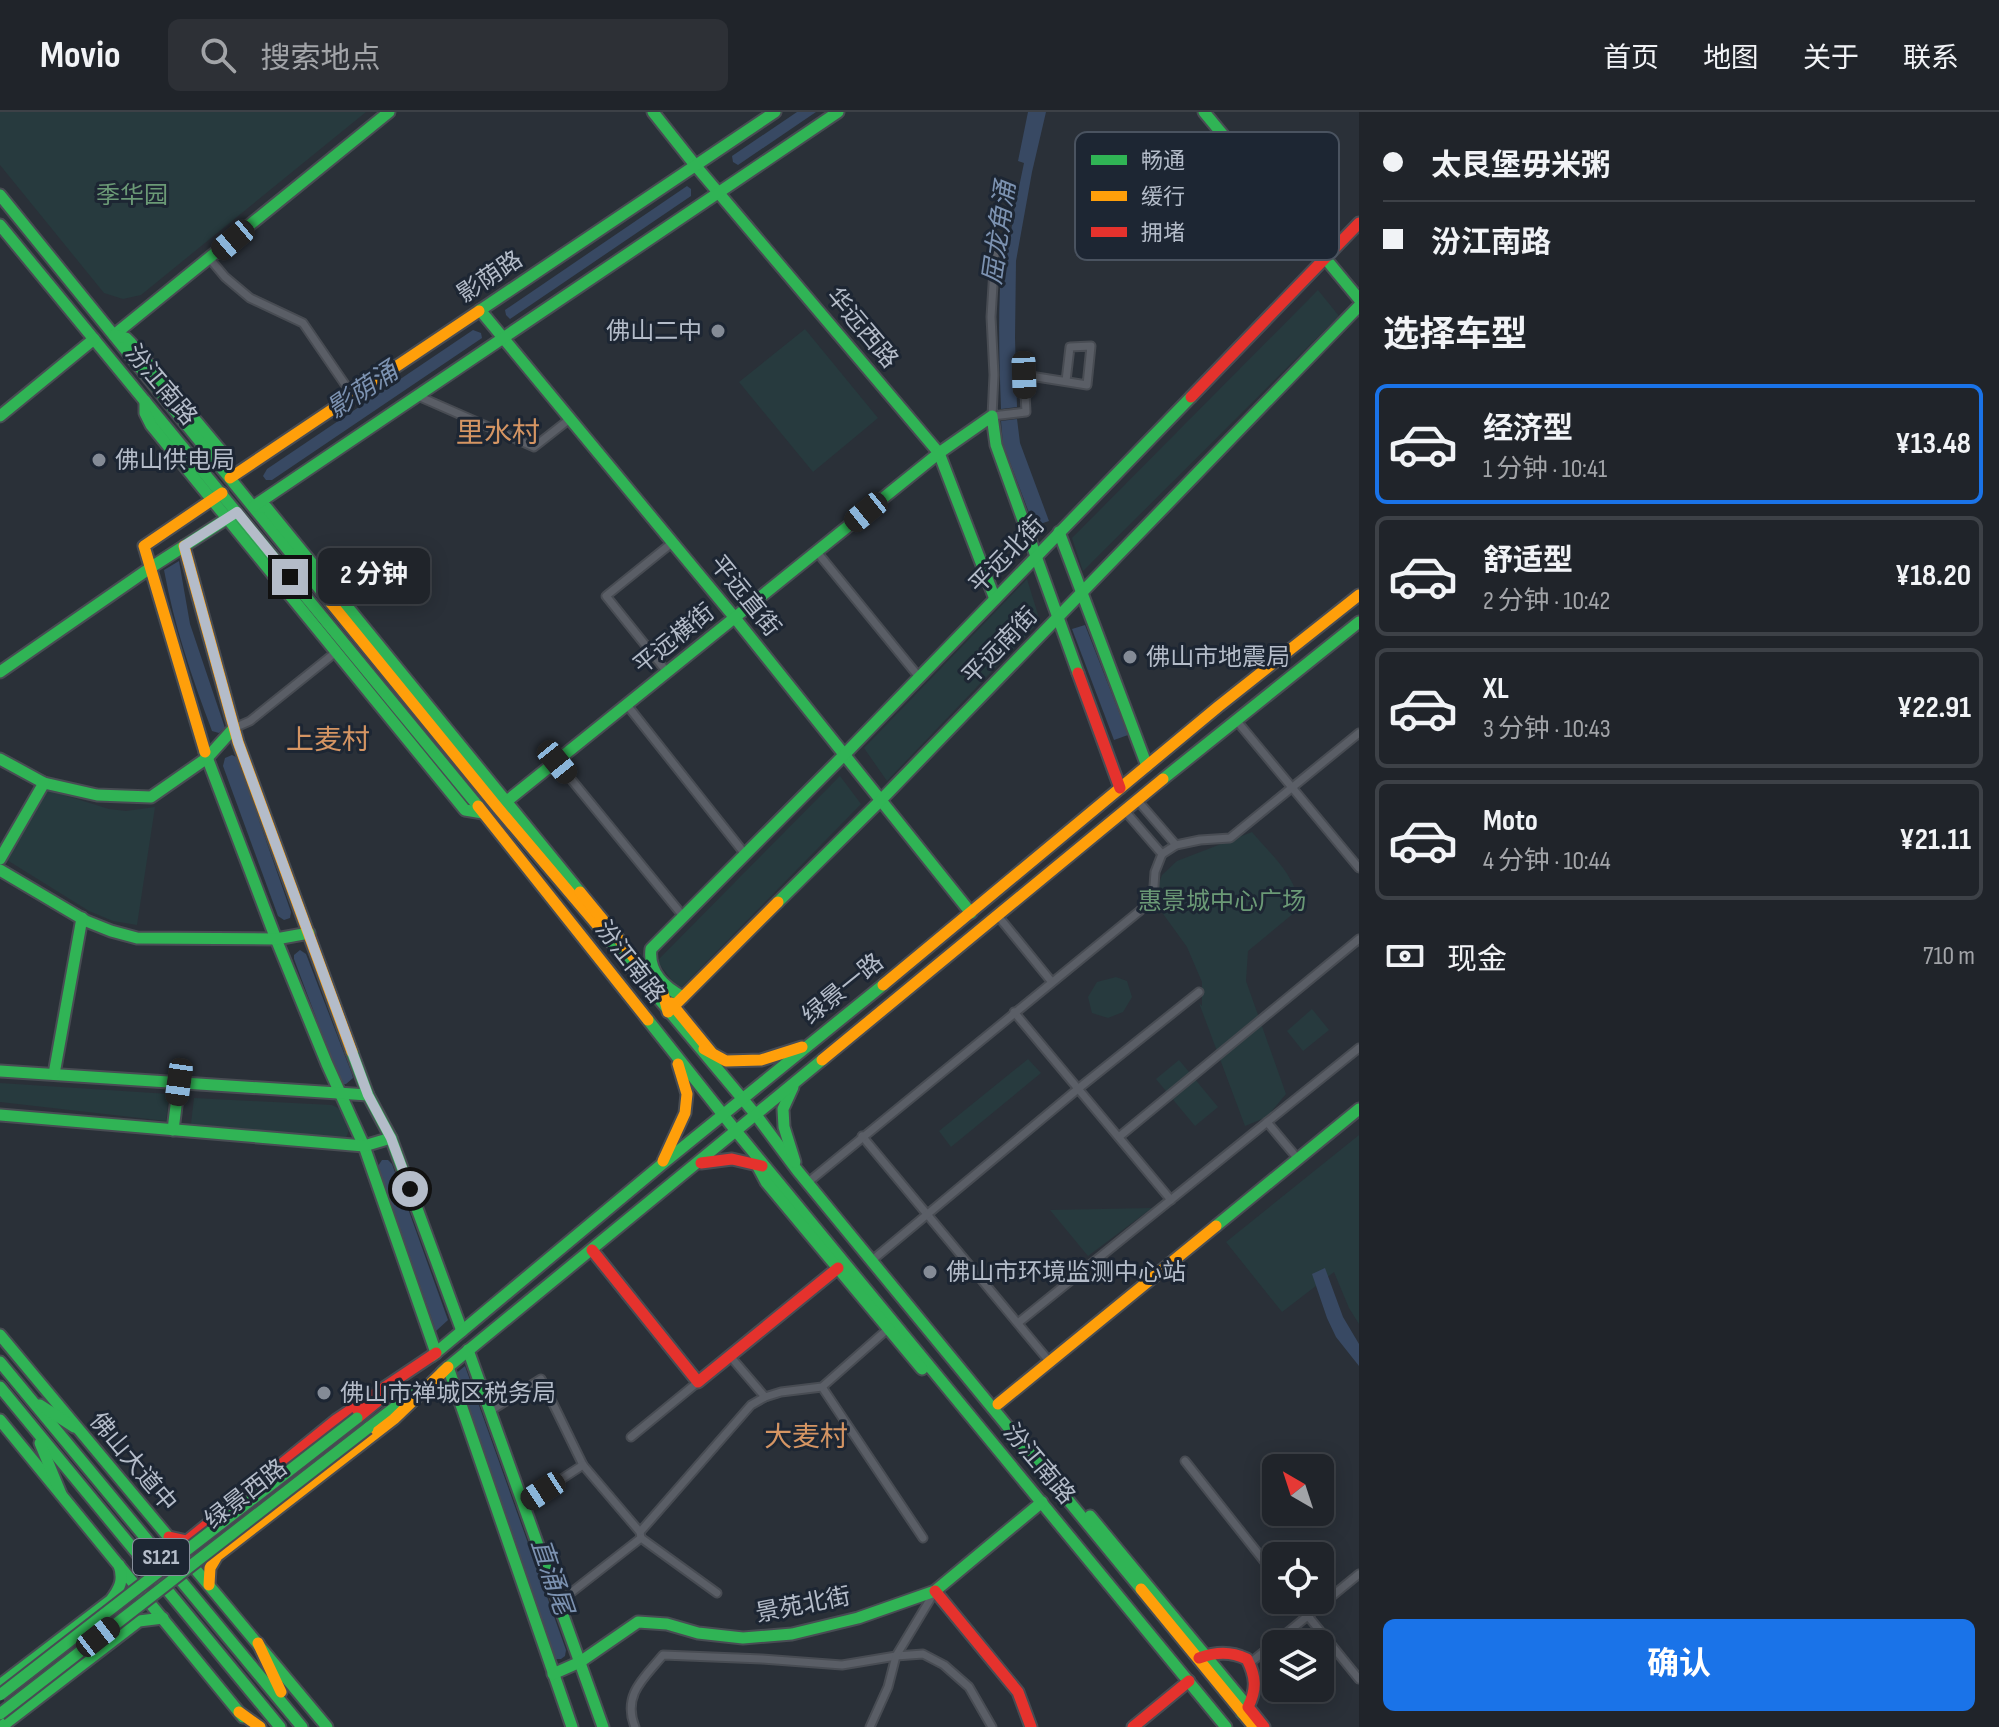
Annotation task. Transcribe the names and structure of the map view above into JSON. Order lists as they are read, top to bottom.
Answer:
{
  "streets": {
    "main road": [
      "影荫路",
      "华远西路",
      "汾江南路",
      "平远北街",
      "平远直街",
      "平远横街",
      "平远南街",
      "绿景一路",
      "佛山大道中",
      "绿景西路",
      "S121",
      "景苑北街"
    ]
  },
  "crossings": [
    ["影荫路", "华远西路"],
    ["影荫路", "汾江南路"],
    ["影荫路", "平远直街"],
    ["华远西路", "平远北街"],
    ["华远西路", "平远横街"],
    ["汾江南路", "平远横街"],
    ["汾江南路", "平远南街"],
    ["汾江南路", "绿景一路"],
    ["汾江南路", "景苑北街"],
    ["平远北街", "平远直街"],
    ["平远直街", "平远横街"],
    ["平远直街", "平远南街"],
    ["平远直街", "绿景一路"],
    ["绿景一路", "绿景西路"]
  ],
  "districts": ["里水村", "上麦村", "大麦村"],
  "water": ["屈龙角涌", "影荫涌", "直涌尾"],
  "parks": ["季华园", "惠景城中心广场"],
  "places": [
    "佛山二中",
    "佛山供电局",
    "佛山市地震局",
    "佛山市环境监测中心站",
    "佛山市禅城区税务局"
  ],
  "legend": ["畅通", "缓行", "拥堵"],
  "north": "top left",
  "page": {
    "header": "Movio",
    "search": "搜索地点",
    "nav": [
      "首页",
      "地图",
      "关于",
      "联系"
    ],
    "banner": ["太艮堡毋米粥", "汾江南路"],
    "heading": "选择车型",
    "list": [
      {
        "name": "经济型",
        "note": "1 分钟 · 10:41",
        "value": "¥13.48"
      },
      {
        "name": "舒适型",
        "note": "2 分钟 · 10:42",
        "value": "¥18.20"
      },
      {
        "name": "XL",
        "note": "3 分钟 · 10:43",
        "value": "¥22.91"
      },
      {
        "name": "Moto",
        "note": "4 分钟 · 10:44",
        "value": "¥21.11"
      }
    ],
    "bubble": "2 分钟",
    "pay": ["现金", "710 m"],
    "buttons": "确认"
  }
}
